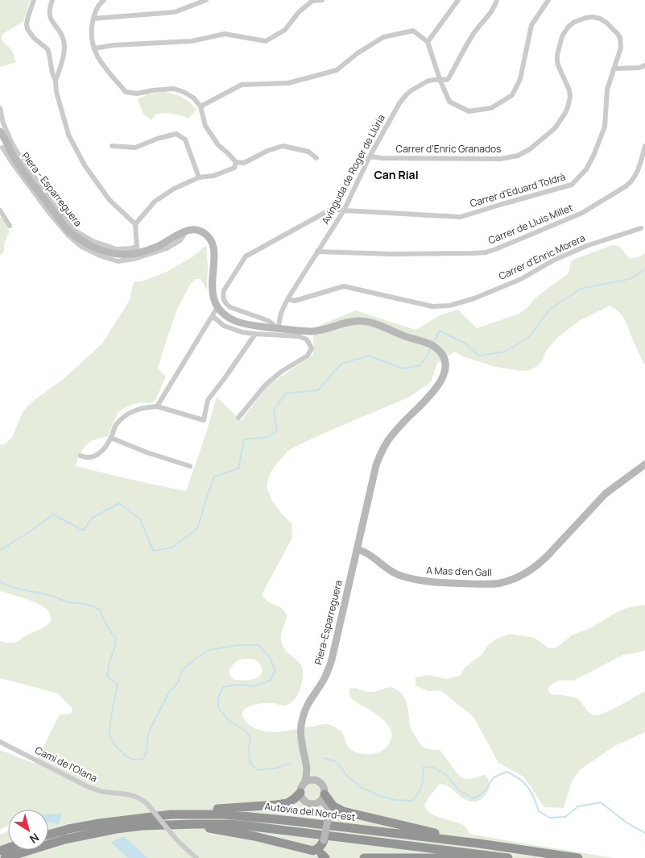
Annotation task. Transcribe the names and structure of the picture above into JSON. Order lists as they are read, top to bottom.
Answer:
{
  "streets": {
    "highway": ["Autovia del Nord-est"],
    "main road": ["Piera - Esparreguera", "A Mas d'en Gall", "Piera-Esparreguera"],
    "street": [
      "Carrer d'Enric Granados",
      "Avinguda de Roger de Llúria",
      "Carrer d'Eduard Toldrà",
      "Carrer de Lluis Millet",
      "Carrer d'Enric Morera",
      "Camí de l'Olana"
    ]
  },
  "crossings": [
    ["Carrer d'Enric Granados", "Avinguda de Roger de Llúria"],
    ["Carrer d'Enric Granados", "Carrer d'Eduard Toldrà"],
    ["Avinguda de Roger de Llúria", "Carrer d'Eduard Toldrà"],
    ["Avinguda de Roger de Llúria", "Carrer de Lluis Millet"],
    ["Avinguda de Roger de Llúria", "Carrer d'Enric Morera"],
    ["A Mas d'en Gall", "Piera-Esparreguera"]
  ],
  "districts": ["Can Rial"],
  "north": "bottom right"
}
